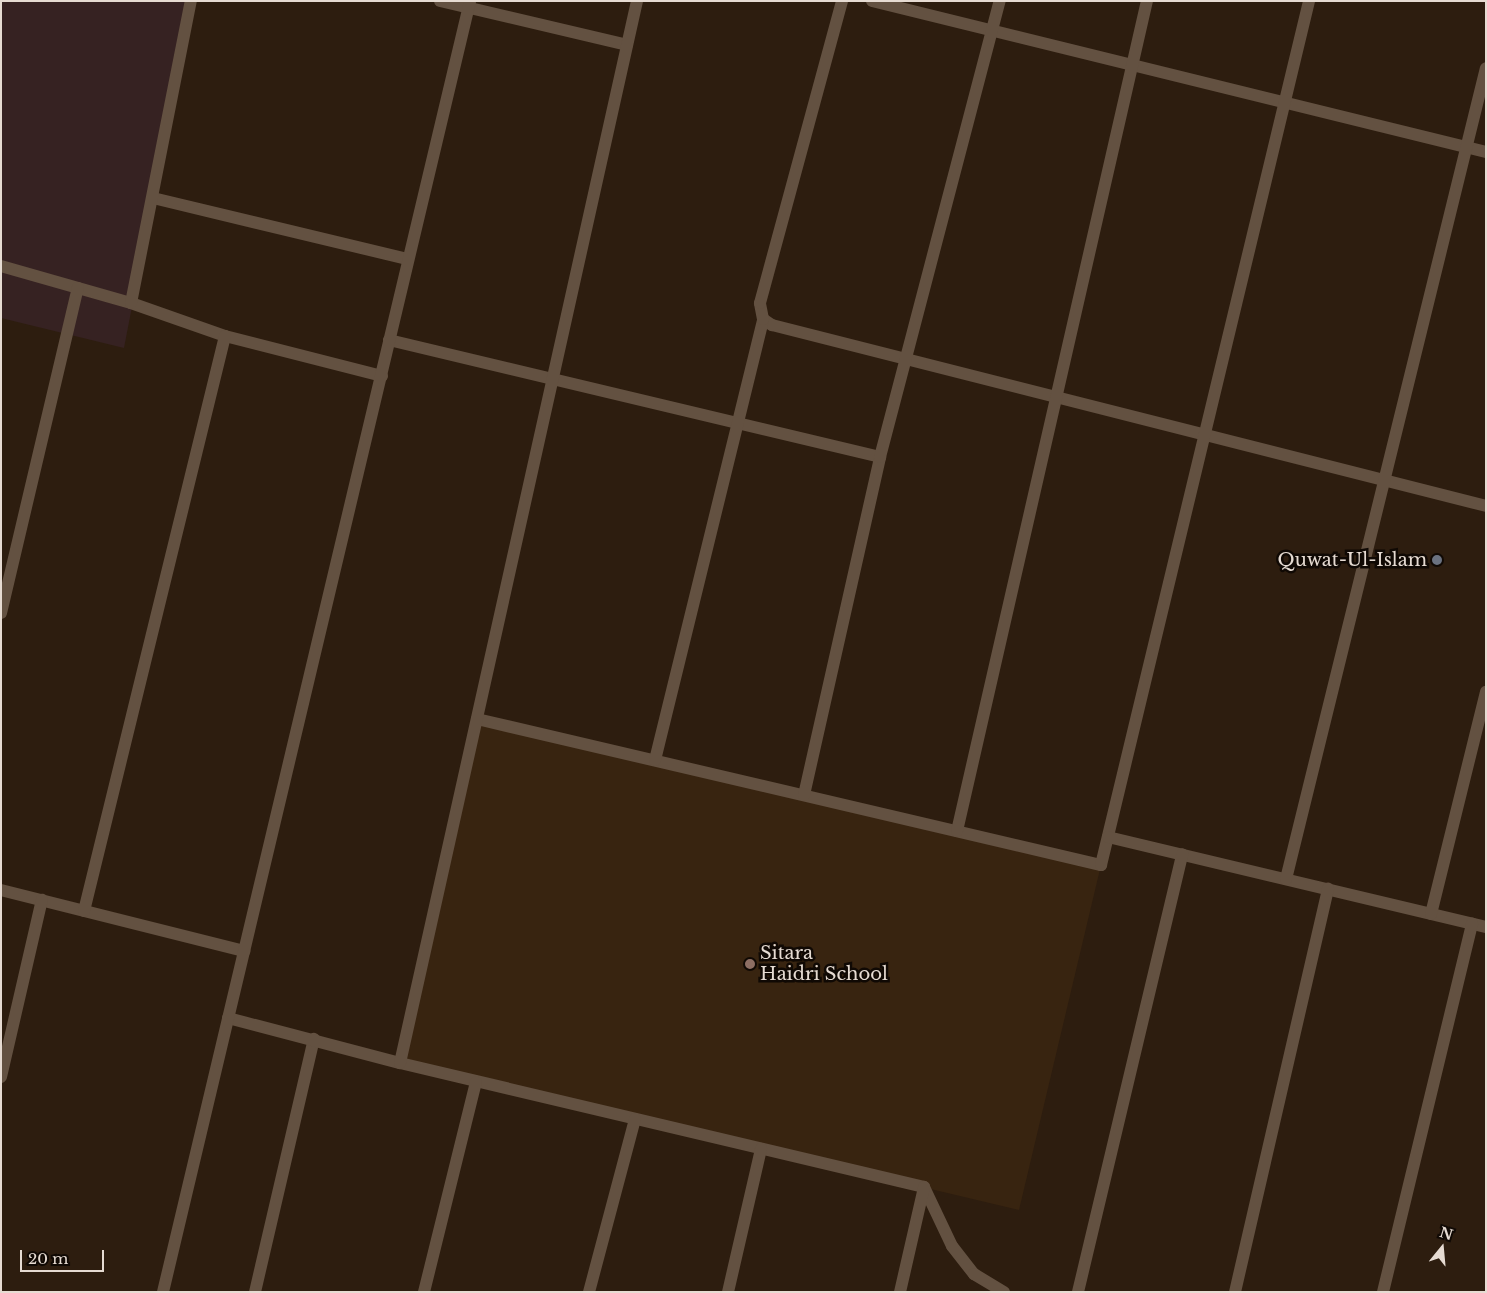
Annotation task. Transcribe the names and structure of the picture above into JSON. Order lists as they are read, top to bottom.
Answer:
{
  "places": ["Quwat-Ul-Islam", "Sitara Haidri School"],
  "scale_bar": "20 m",
  "north": "top"
}
